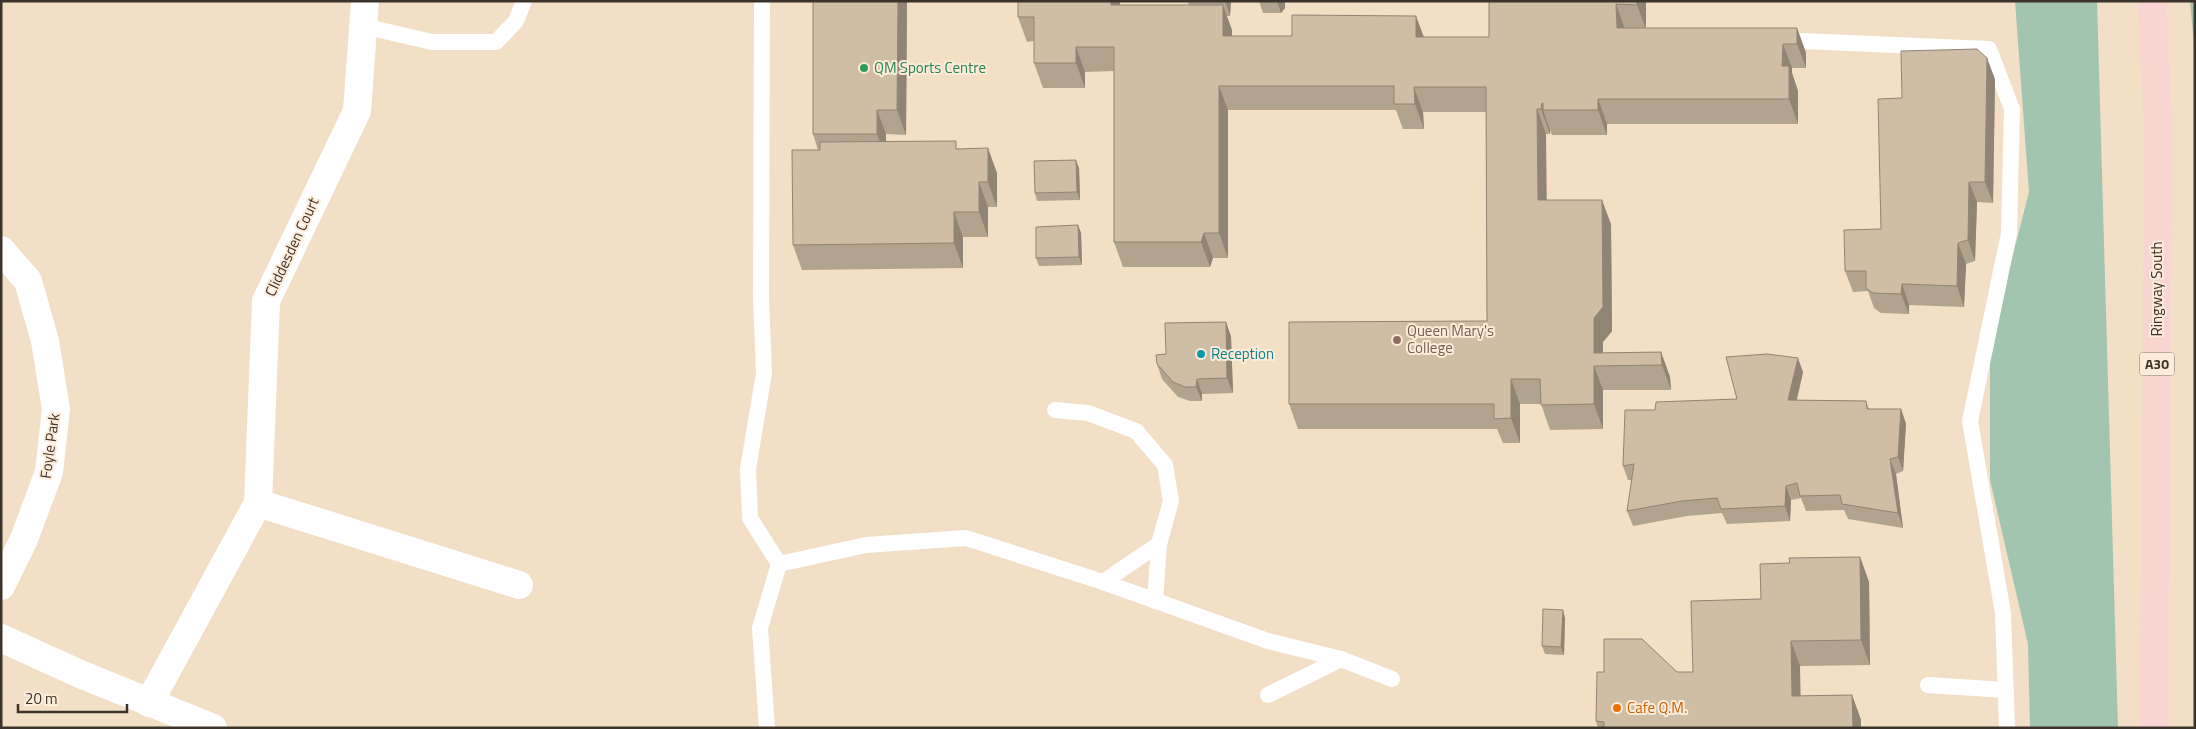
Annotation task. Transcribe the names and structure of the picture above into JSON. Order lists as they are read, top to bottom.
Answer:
{
  "streets": {
    "main road": ["Ringway South", "A30"],
    "street": ["Cliddesden Court", "Foyle Park"]
  },
  "places": [
    "QM Sports Centre",
    "Queen Mary's College",
    "Reception",
    "Cafe Q.M."
  ],
  "scale_bar": "20 m"
}
